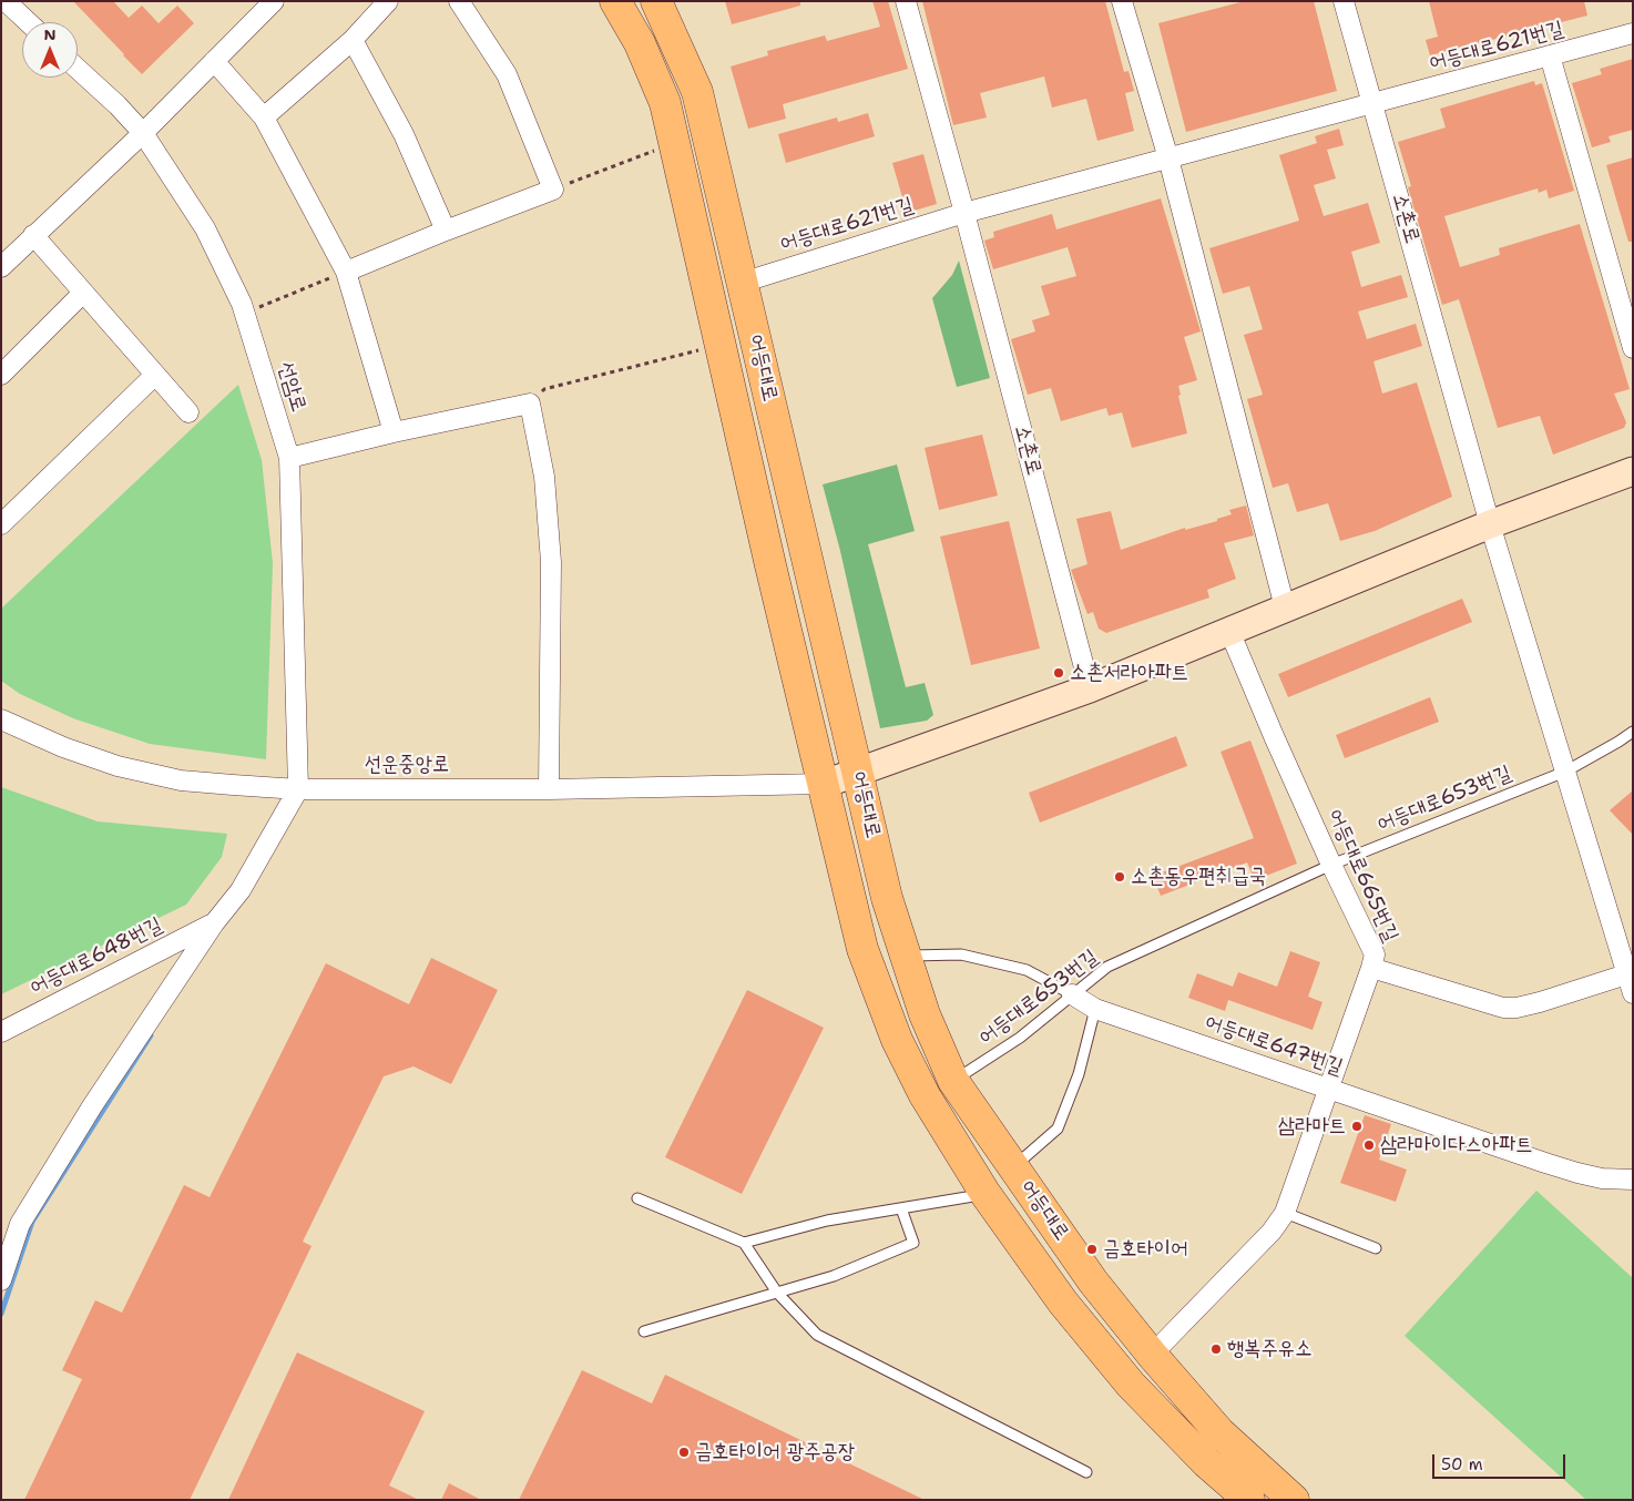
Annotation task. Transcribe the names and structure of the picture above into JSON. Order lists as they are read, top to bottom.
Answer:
{
  "streets": {
    "main road": ["어등대로"],
    "street": [
      "어등대로621번길",
      "소촌로",
      "선암로",
      "선운중앙로",
      "어등대로665번길",
      "어등대로648번길",
      "어등대로647번길"
    ],
    "lane": ["어등대로653번길"]
  },
  "crossings": [
    ["어등대로621번길", "소촌로"],
    ["어등대로621번길", "어등대로"],
    ["소촌로", "어등대로653번길"],
    ["어등대로", "선운중앙로"],
    ["어등대로", "어등대로653번길"],
    ["어등대로", "어등대로665번길"],
    ["어등대로", "어등대로647번길"],
    ["선암로", "선운중앙로"],
    ["어등대로653번길", "어등대로665번길"],
    ["어등대로653번길", "어등대로647번길"],
    ["어등대로665번길", "어등대로647번길"]
  ],
  "places": [
    "소촌서라아파트",
    "소촌동우편취급국",
    "삼라마트",
    "삼라마이다스아파트",
    "금호타이어",
    "행복주유소",
    "금호타이어 광주공장"
  ],
  "scale_bar": "50 m",
  "north": "top"
}
